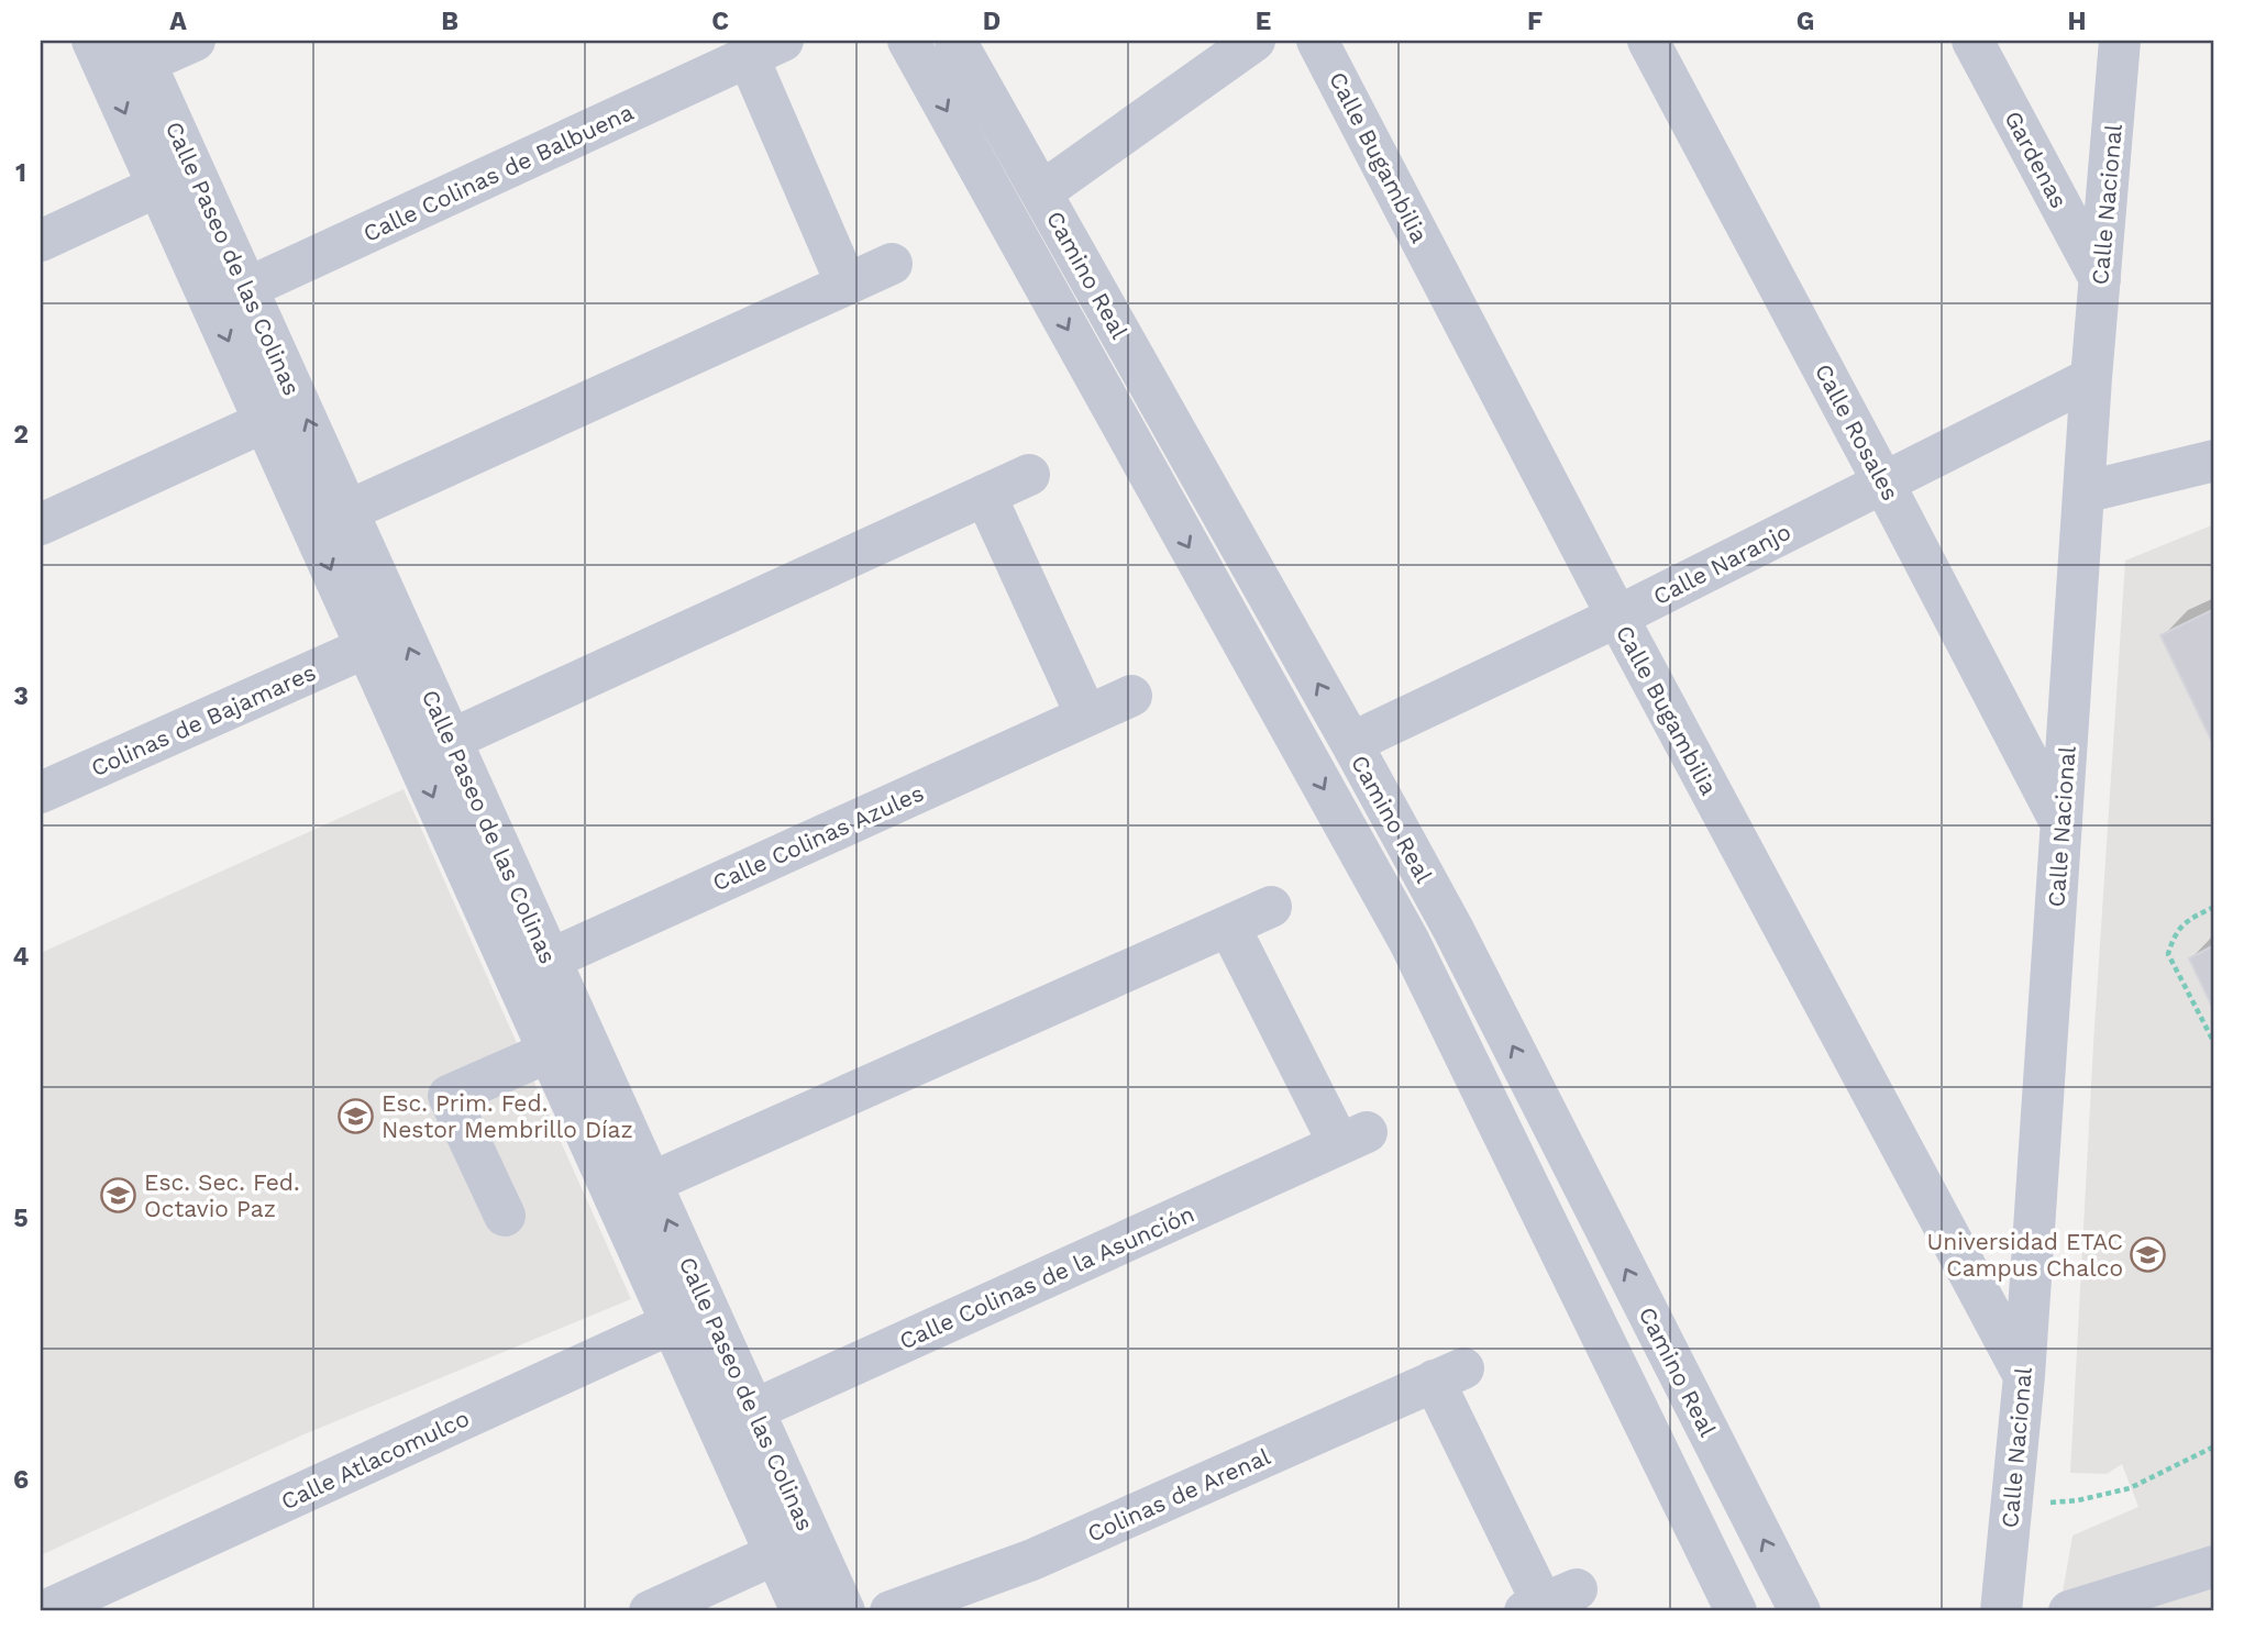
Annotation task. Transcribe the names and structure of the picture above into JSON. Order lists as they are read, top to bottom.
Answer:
{
  "streets": {
    "street": [
      "Calle Bugambilia",
      "Gardenas",
      "Calle Colinas de Balbuena",
      "Calle Nacional",
      "Calle Paseo de las Colinas",
      "Camino Real",
      "Calle Rosales",
      "Calle Naranjo",
      "Colinas de Bajamares",
      "Calle Colinas Azules",
      "Calle Colinas de la Asunción",
      "Calle Atlacomulco",
      "Colinas de Arenal"
    ]
  },
  "crossings": [
    ["Calle Bugambilia", "Calle Nacional"],
    ["Calle Bugambilia", "Calle Naranjo"],
    ["Gardenas", "Calle Nacional"],
    ["Calle Colinas de Balbuena", "Calle Paseo de las Colinas"],
    ["Calle Nacional", "Calle Rosales"],
    ["Calle Nacional", "Calle Naranjo"],
    ["Calle Paseo de las Colinas", "Colinas de Bajamares"],
    ["Calle Paseo de las Colinas", "Calle Colinas Azules"],
    ["Calle Paseo de las Colinas", "Calle Colinas de la Asunción"],
    ["Calle Paseo de las Colinas", "Calle Atlacomulco"],
    ["Camino Real", "Calle Naranjo"],
    ["Calle Rosales", "Calle Naranjo"]
  ],
  "places": {
    "school or university": ["Esc. Prim. Fed. Nestor Membrillo Díaz", "Esc. Sec. Fed. Octavio Paz", "Universidad ETAC Campus Chalco"]
  },
  "grid": {
    "columns": [
      "A",
      "B",
      "C",
      "D",
      "E",
      "F",
      "G",
      "H"
    ],
    "rows": [
      "1",
      "2",
      "3",
      "4",
      "5",
      "6"
    ]
  }
}
